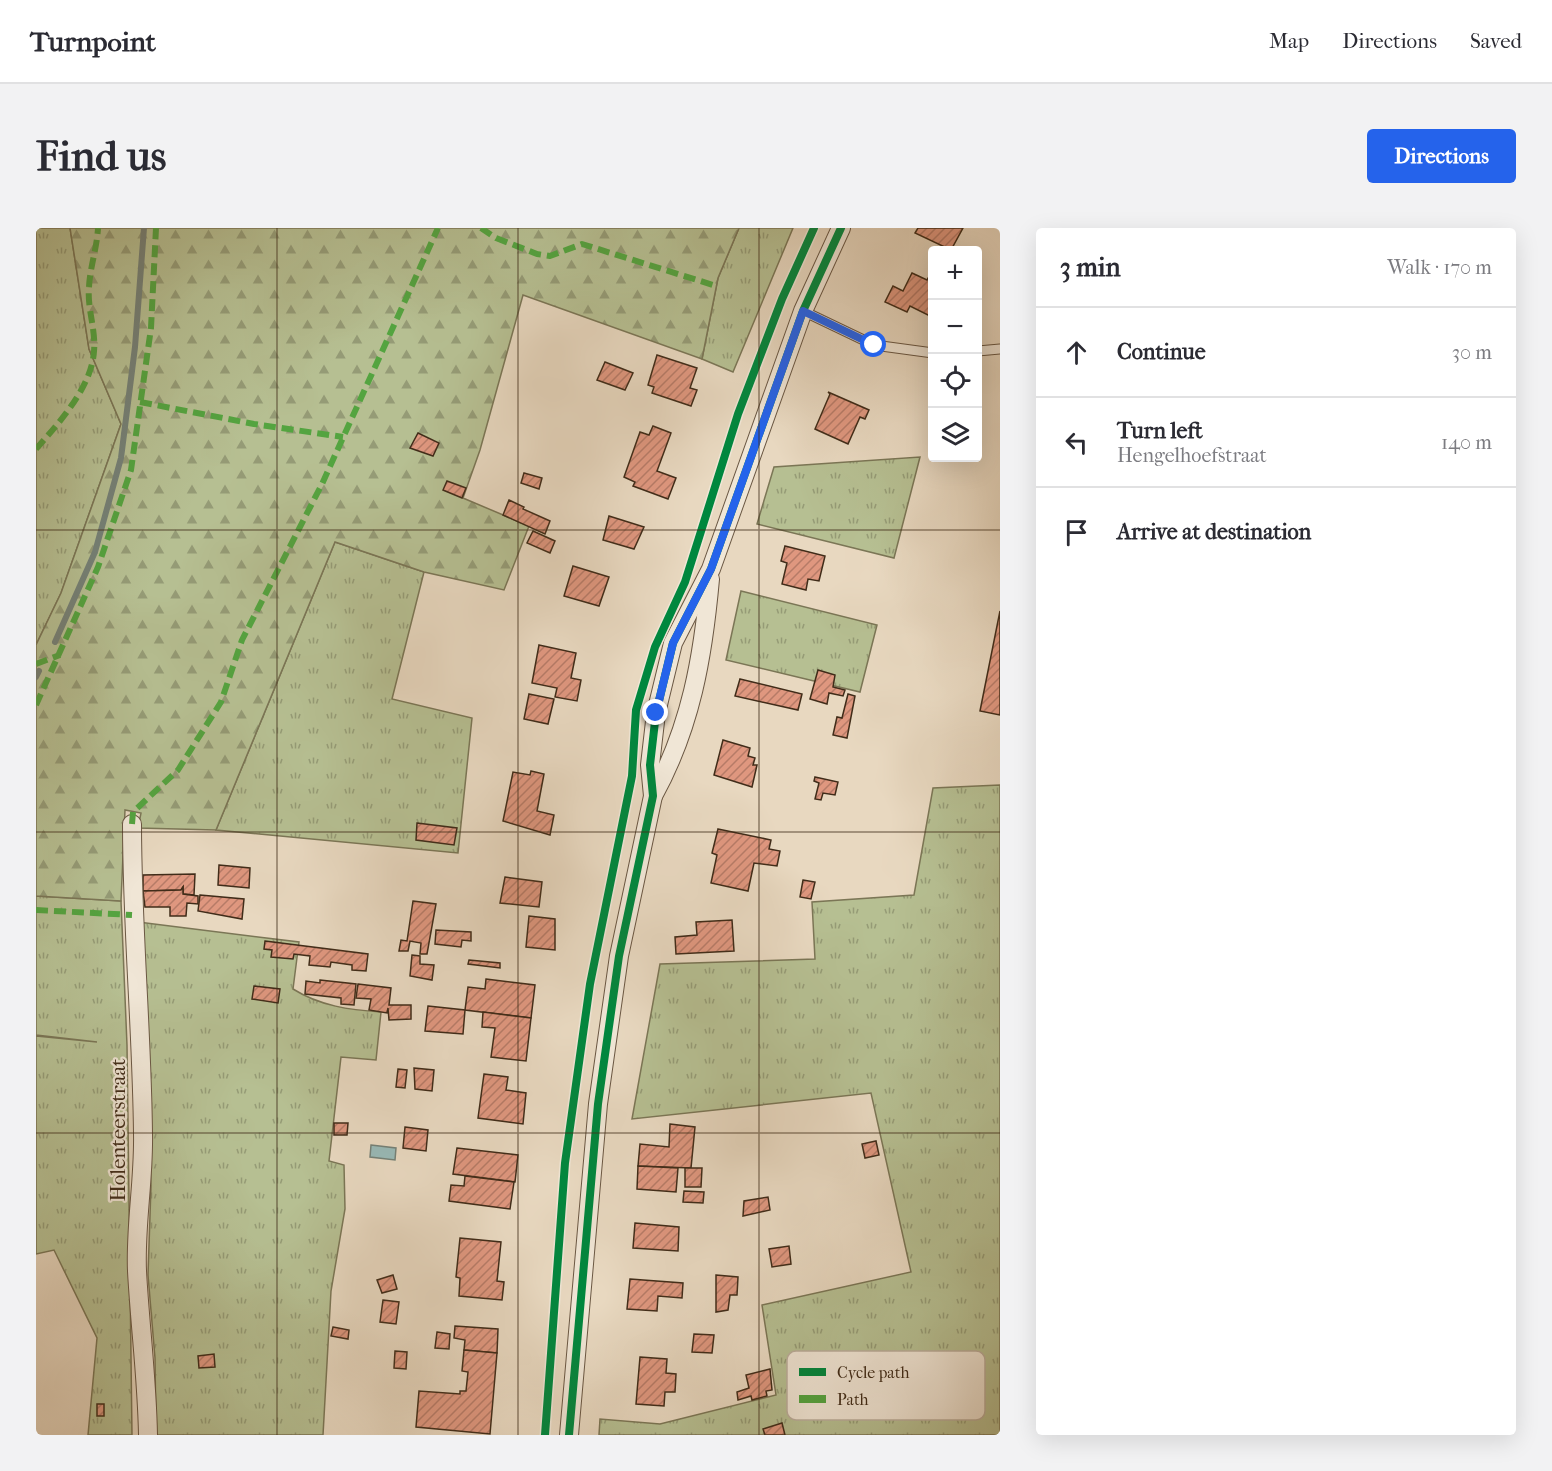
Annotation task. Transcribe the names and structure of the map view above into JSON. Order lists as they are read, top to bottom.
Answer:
{
  "streets": {
    "street": ["Holenteerstraat"]
  },
  "legend": ["Cycle path", "Path"],
  "page": {
    "header": "Turnpoint",
    "nav": ["Map", "Directions", "Saved"],
    "buttons": "Directions",
    "title": "Find us",
    "heading": ["3 min", "Walk · 170 m"],
    "map_buttons": ["+", "−"],
    "list": [
      ["Continue", "30 m"],
      ["Turn left", "Hengelhoefstraat", "140 m"],
      "Arrive at destination"
    ]
  }
}
